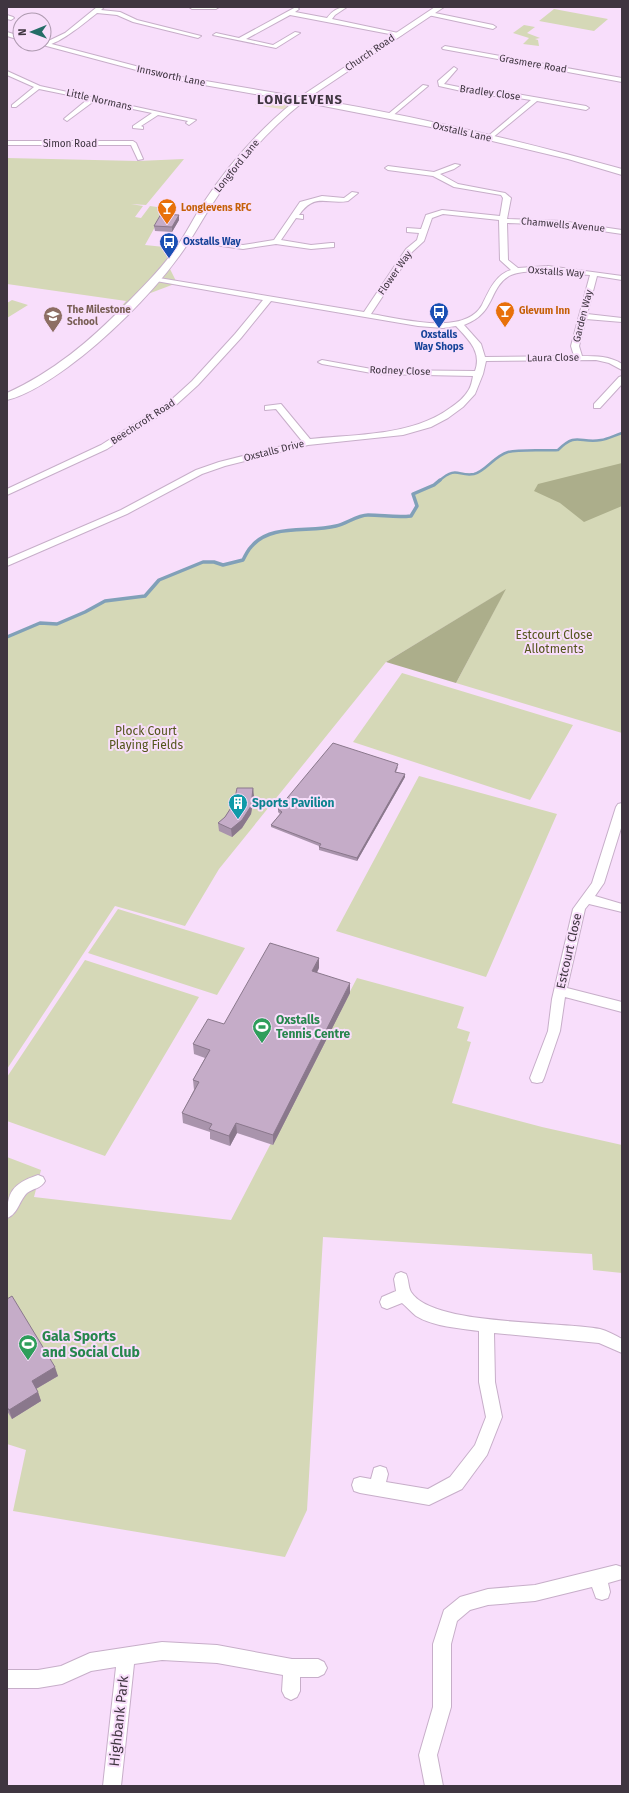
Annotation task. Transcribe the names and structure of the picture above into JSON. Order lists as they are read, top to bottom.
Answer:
{
  "streets": {
    "street": [
      "Church Road",
      "Grasmere Road",
      "Innsworth Lane",
      "Bradley Close",
      "Little Normans",
      "Oxstalls Lane",
      "Simon Road",
      "Longford Lane",
      "Chamwells Avenue",
      "Oxstalls Way",
      "Flower Way",
      "Garden Way",
      "Laura Close",
      "Rodney Close",
      "Beechcroft Road",
      "Oxstalls Drive",
      "Estcourt Close",
      "Highbank Park"
    ]
  },
  "crossings": [
    ["Church Road", "Innsworth Lane"],
    ["Church Road", "Oxstalls Lane"],
    ["Church Road", "Longford Lane"],
    ["Innsworth Lane", "Oxstalls Lane"],
    ["Innsworth Lane", "Longford Lane"],
    ["Bradley Close", "Oxstalls Lane"],
    ["Oxstalls Lane", "Longford Lane"],
    ["Longford Lane", "Oxstalls Way"],
    ["Chamwells Avenue", "Flower Way"],
    ["Oxstalls Way", "Flower Way"],
    ["Oxstalls Way", "Garden Way"],
    ["Oxstalls Way", "Beechcroft Road"],
    ["Garden Way", "Laura Close"],
    ["Laura Close", "Oxstalls Drive"],
    ["Rodney Close", "Oxstalls Drive"]
  ],
  "districts": ["LONGLEVENS"],
  "parks": ["Estcourt Close Allotments", "Plock Court Playing Fields"],
  "places": {
    "bar": ["Longlevens RFC", "Glevum Inn"],
    "bus stop": ["Oxstalls Way", "Oxstalls Way Shops"],
    "school or university": ["The Milestone School"],
    "building": ["Sports Pavilion"],
    "sports": ["Oxstalls Tennis Centre", "Gala Sports and Social Club"]
  },
  "north": "left"
}
